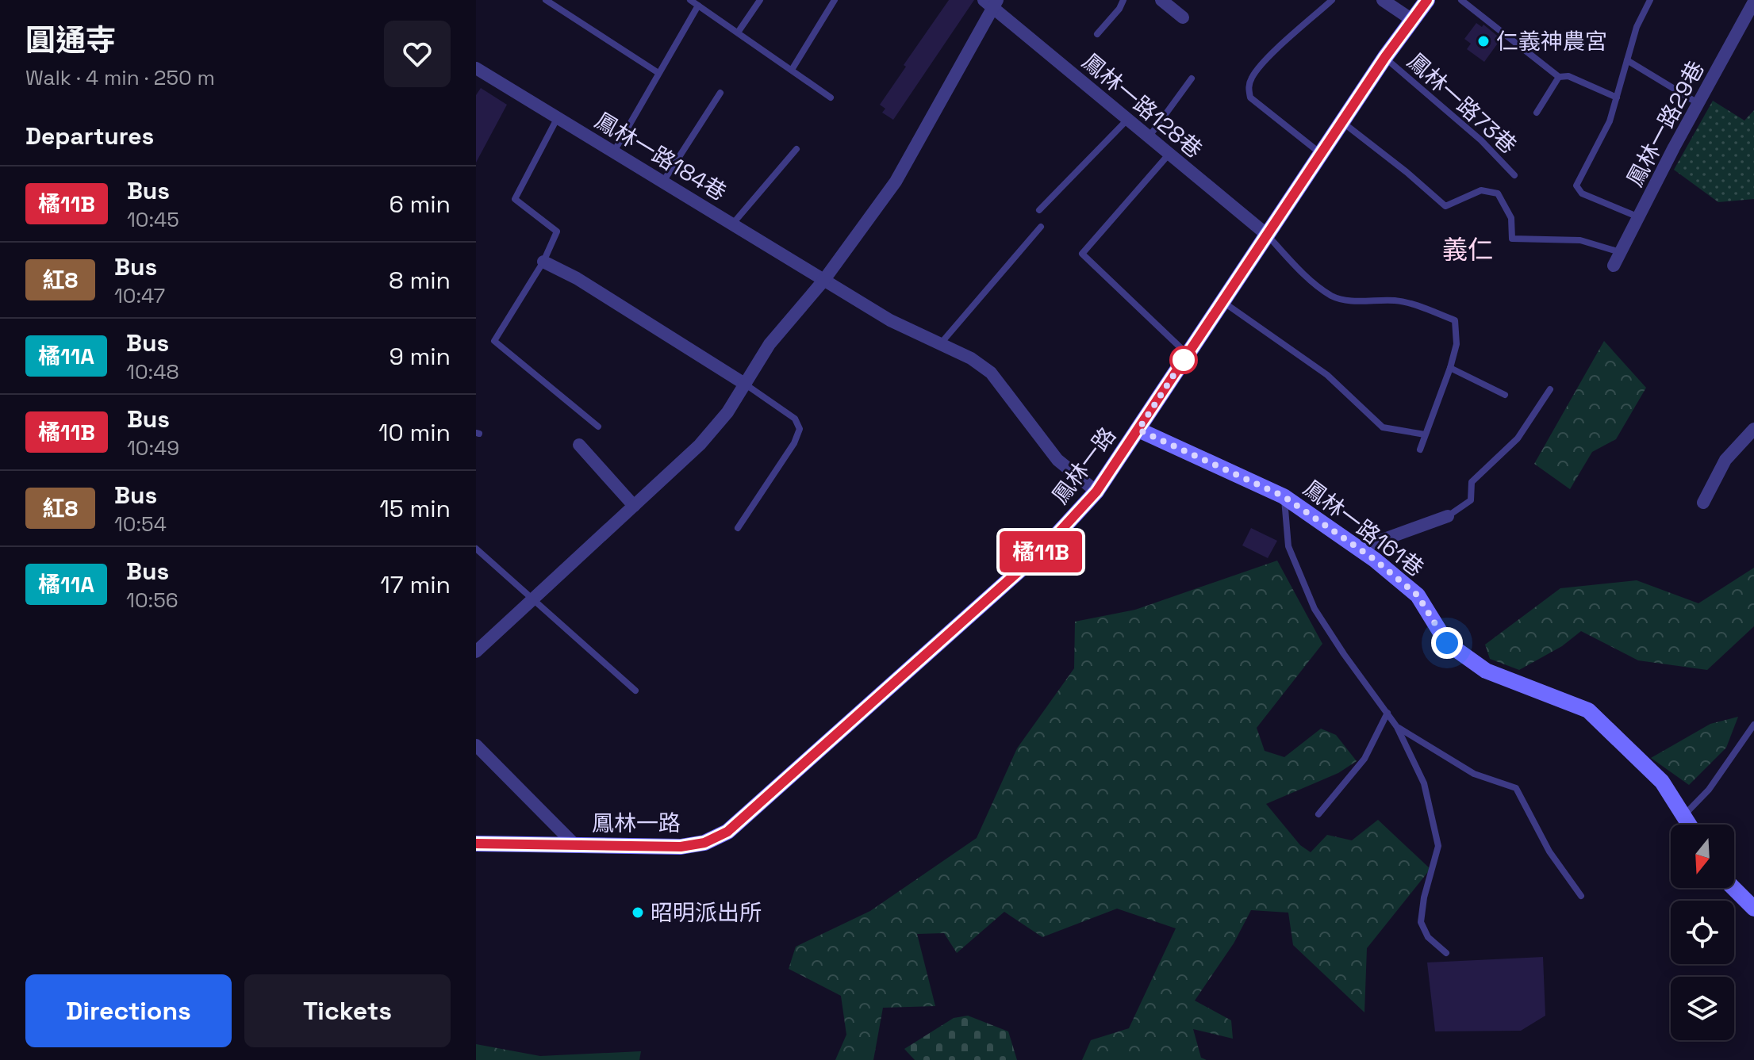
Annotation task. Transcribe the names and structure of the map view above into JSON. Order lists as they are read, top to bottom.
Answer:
{
  "streets": {
    "street": [
      "鳳林一路128巷",
      "鳳林一路29巷",
      "鳳林一路184巷",
      "鳳林一路",
      "鳳林一路161巷"
    ],
    "lane": ["鳳林一路73巷"]
  },
  "crossings": [
    ["鳳林一路73巷", "鳳林一路"],
    ["鳳林一路128巷", "鳳林一路"],
    ["鳳林一路184巷", "鳳林一路"],
    ["鳳林一路", "鳳林一路161巷"]
  ],
  "districts": ["義仁"],
  "places": ["仁義神農宮", "昭明派出所"],
  "lines": ["bus line 橘11B"],
  "north": "bottom",
  "page": {
    "heading": [
      ["圓通寺", "Walk · 4 min · 250 m"],
      "Departures"
    ],
    "on_map": "橘11B",
    "list": [
      {
        "mark": "橘11B",
        "name": "Bus",
        "note": "10:45",
        "value": "6 min"
      },
      {
        "mark": "紅8",
        "name": "Bus",
        "note": "10:47",
        "value": "8 min"
      },
      {
        "mark": "橘11A",
        "name": "Bus",
        "note": "10:48",
        "value": "9 min"
      },
      {
        "mark": "橘11B",
        "name": "Bus",
        "note": "10:49",
        "value": "10 min"
      },
      {
        "mark": "紅8",
        "name": "Bus",
        "note": "10:54",
        "value": "15 min"
      },
      {
        "mark": "橘11A",
        "name": "Bus",
        "note": "10:56",
        "value": "17 min"
      }
    ],
    "buttons": ["Directions", "Tickets"]
  }
}
